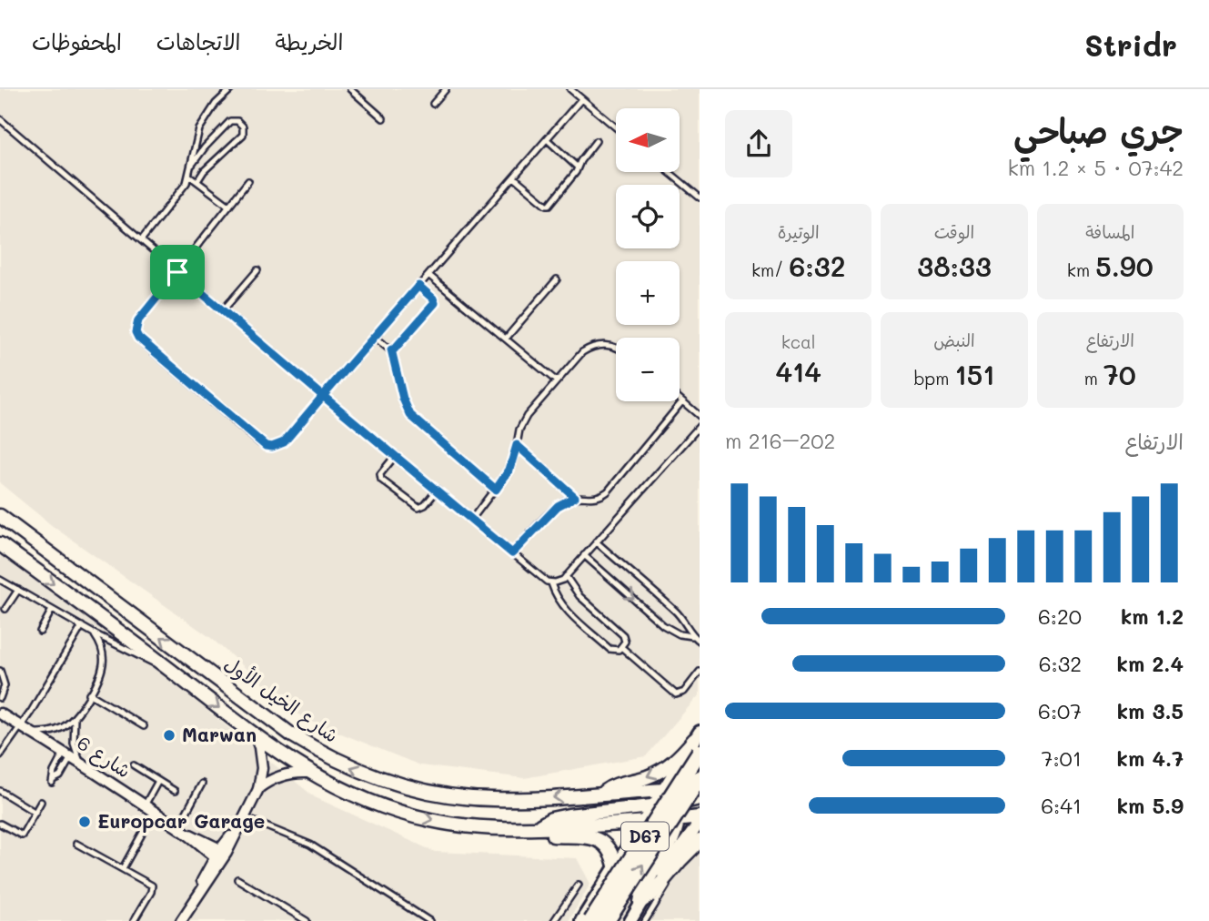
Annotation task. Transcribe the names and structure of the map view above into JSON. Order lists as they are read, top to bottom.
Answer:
{
  "streets": {
    "main road": ["شارع الخيل الأول", "D67"],
    "street": ["شارع 6"]
  },
  "crossings": [
    ["شارع الخيل الأول", "D67"]
  ],
  "places": ["Marwan", "Europcar Garage"],
  "north": "left",
  "page": {
    "header": "Stridr",
    "nav": ["الخريطة", "الاتجاهات", "المحفوظات"],
    "heading": ["جري صباحي", "07:42 · 5 × 1.2 km"],
    "map_buttons": ["+", "−"],
    "stats": [
      ["المسافة", "5.90 km"],
      ["الوقت", "38:33"],
      ["الوتيرة", "6:32 /km"],
      ["الارتفاع", "70 m"],
      ["النبض", "151 bpm"],
      ["kcal", "414"]
    ],
    "chart": ["الارتفاع", "202–216 m"],
    "list": [
      {
        "name": "1.2 km",
        "note": "6:20"
      },
      {
        "name": "2.4 km",
        "note": "6:32"
      },
      {
        "name": "3.5 km",
        "note": "6:07"
      },
      {
        "name": "4.7 km",
        "note": "7:01"
      },
      {
        "name": "5.9 km",
        "note": "6:41"
      }
    ]
  }
}
